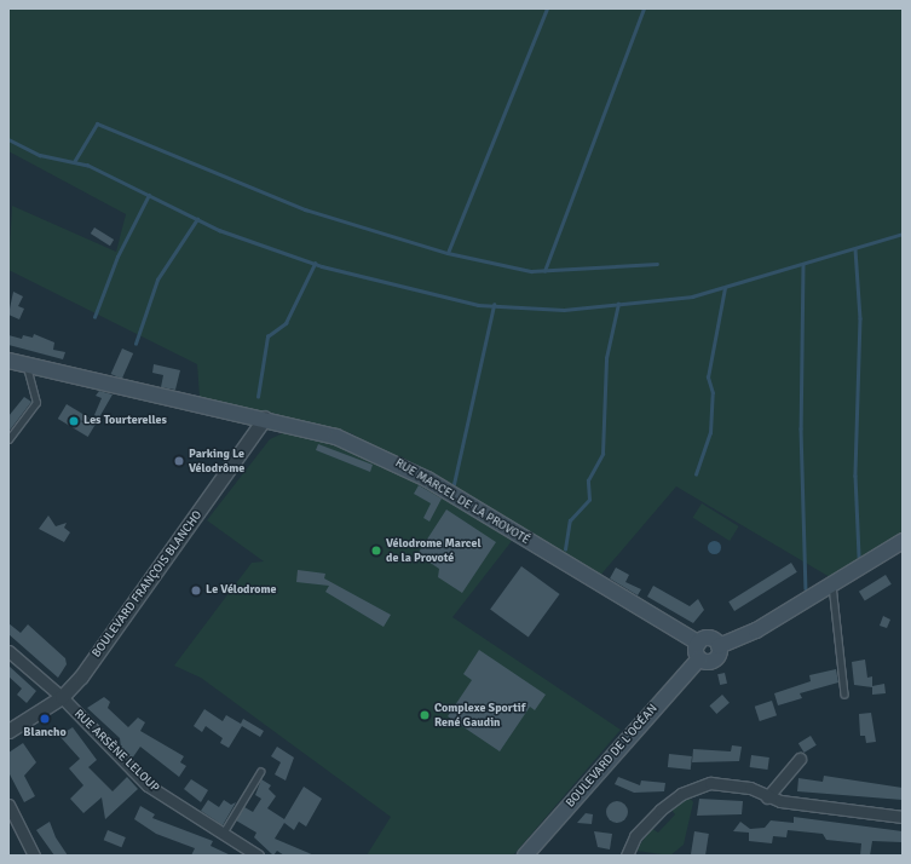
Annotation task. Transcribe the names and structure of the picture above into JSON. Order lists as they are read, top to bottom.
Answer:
{
  "streets": {
    "main road": ["RUE MARCEL DE LA PROVOTÉ", "BOULEVARD DE L'OCÉAN"],
    "street": ["BOULEVARD FRANÇOIS BLANCHO", "RUE ARSÈNE LELOUP"]
  },
  "crossings": [
    ["RUE MARCEL DE LA PROVOTÉ", "BOULEVARD FRANÇOIS BLANCHO"],
    ["RUE MARCEL DE LA PROVOTÉ", "BOULEVARD DE L'OCÉAN"],
    ["BOULEVARD FRANÇOIS BLANCHO", "RUE ARSÈNE LELOUP"]
  ],
  "places": [
    "Les Tourterelles",
    "Parking Le Vélodrôme",
    "Vélodrome Marcel de la Provoté",
    "Le Vélodrome",
    "Complexe Sportif René Gaudin",
    "Blancho"
  ]
}
